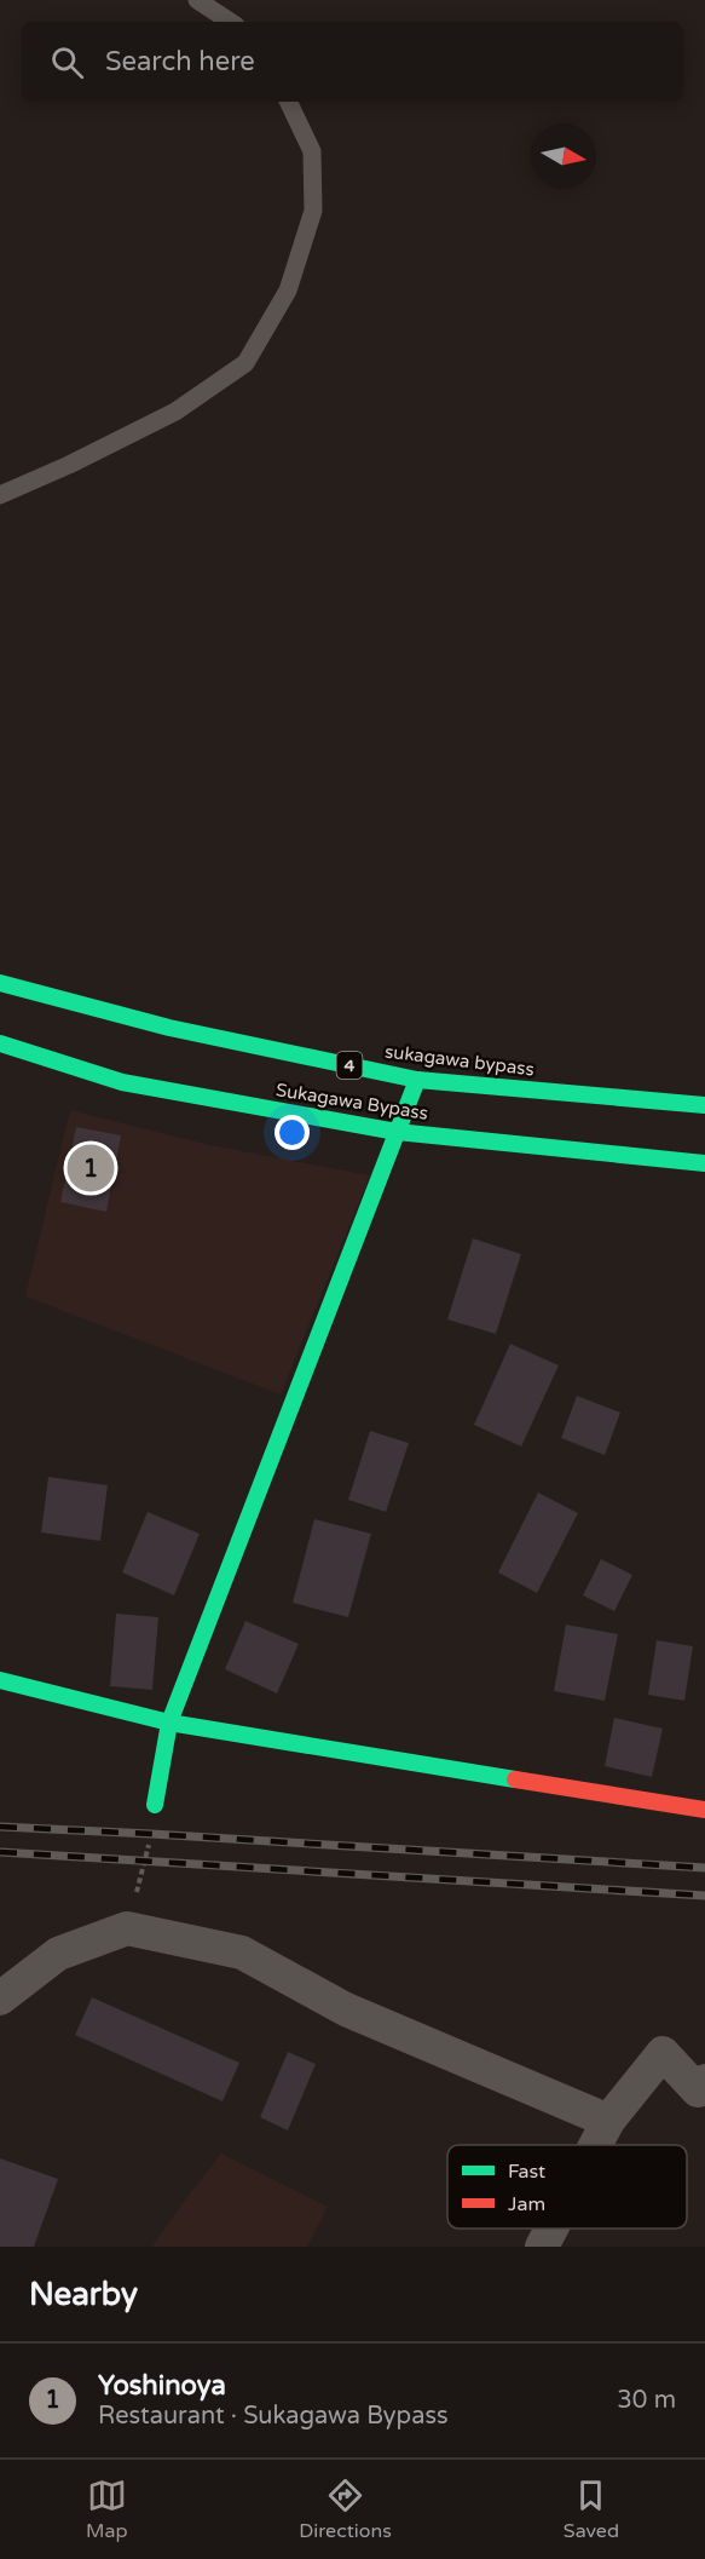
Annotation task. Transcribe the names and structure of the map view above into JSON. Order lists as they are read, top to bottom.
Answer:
{
  "streets": {
    "main road": ["sukagawa bypass", "4", "Sukagawa Bypass"]
  },
  "legend": ["Fast", "Jam"],
  "north": "right",
  "page": {
    "search": "Search here",
    "pins": "1",
    "heading": "Nearby",
    "list": [
      {
        "mark": "1",
        "name": "Yoshinoya",
        "note": "Restaurant · Sukagawa Bypass",
        "value": "30 m"
      }
    ],
    "nav": ["Map", "Directions", "Saved"]
  }
}
